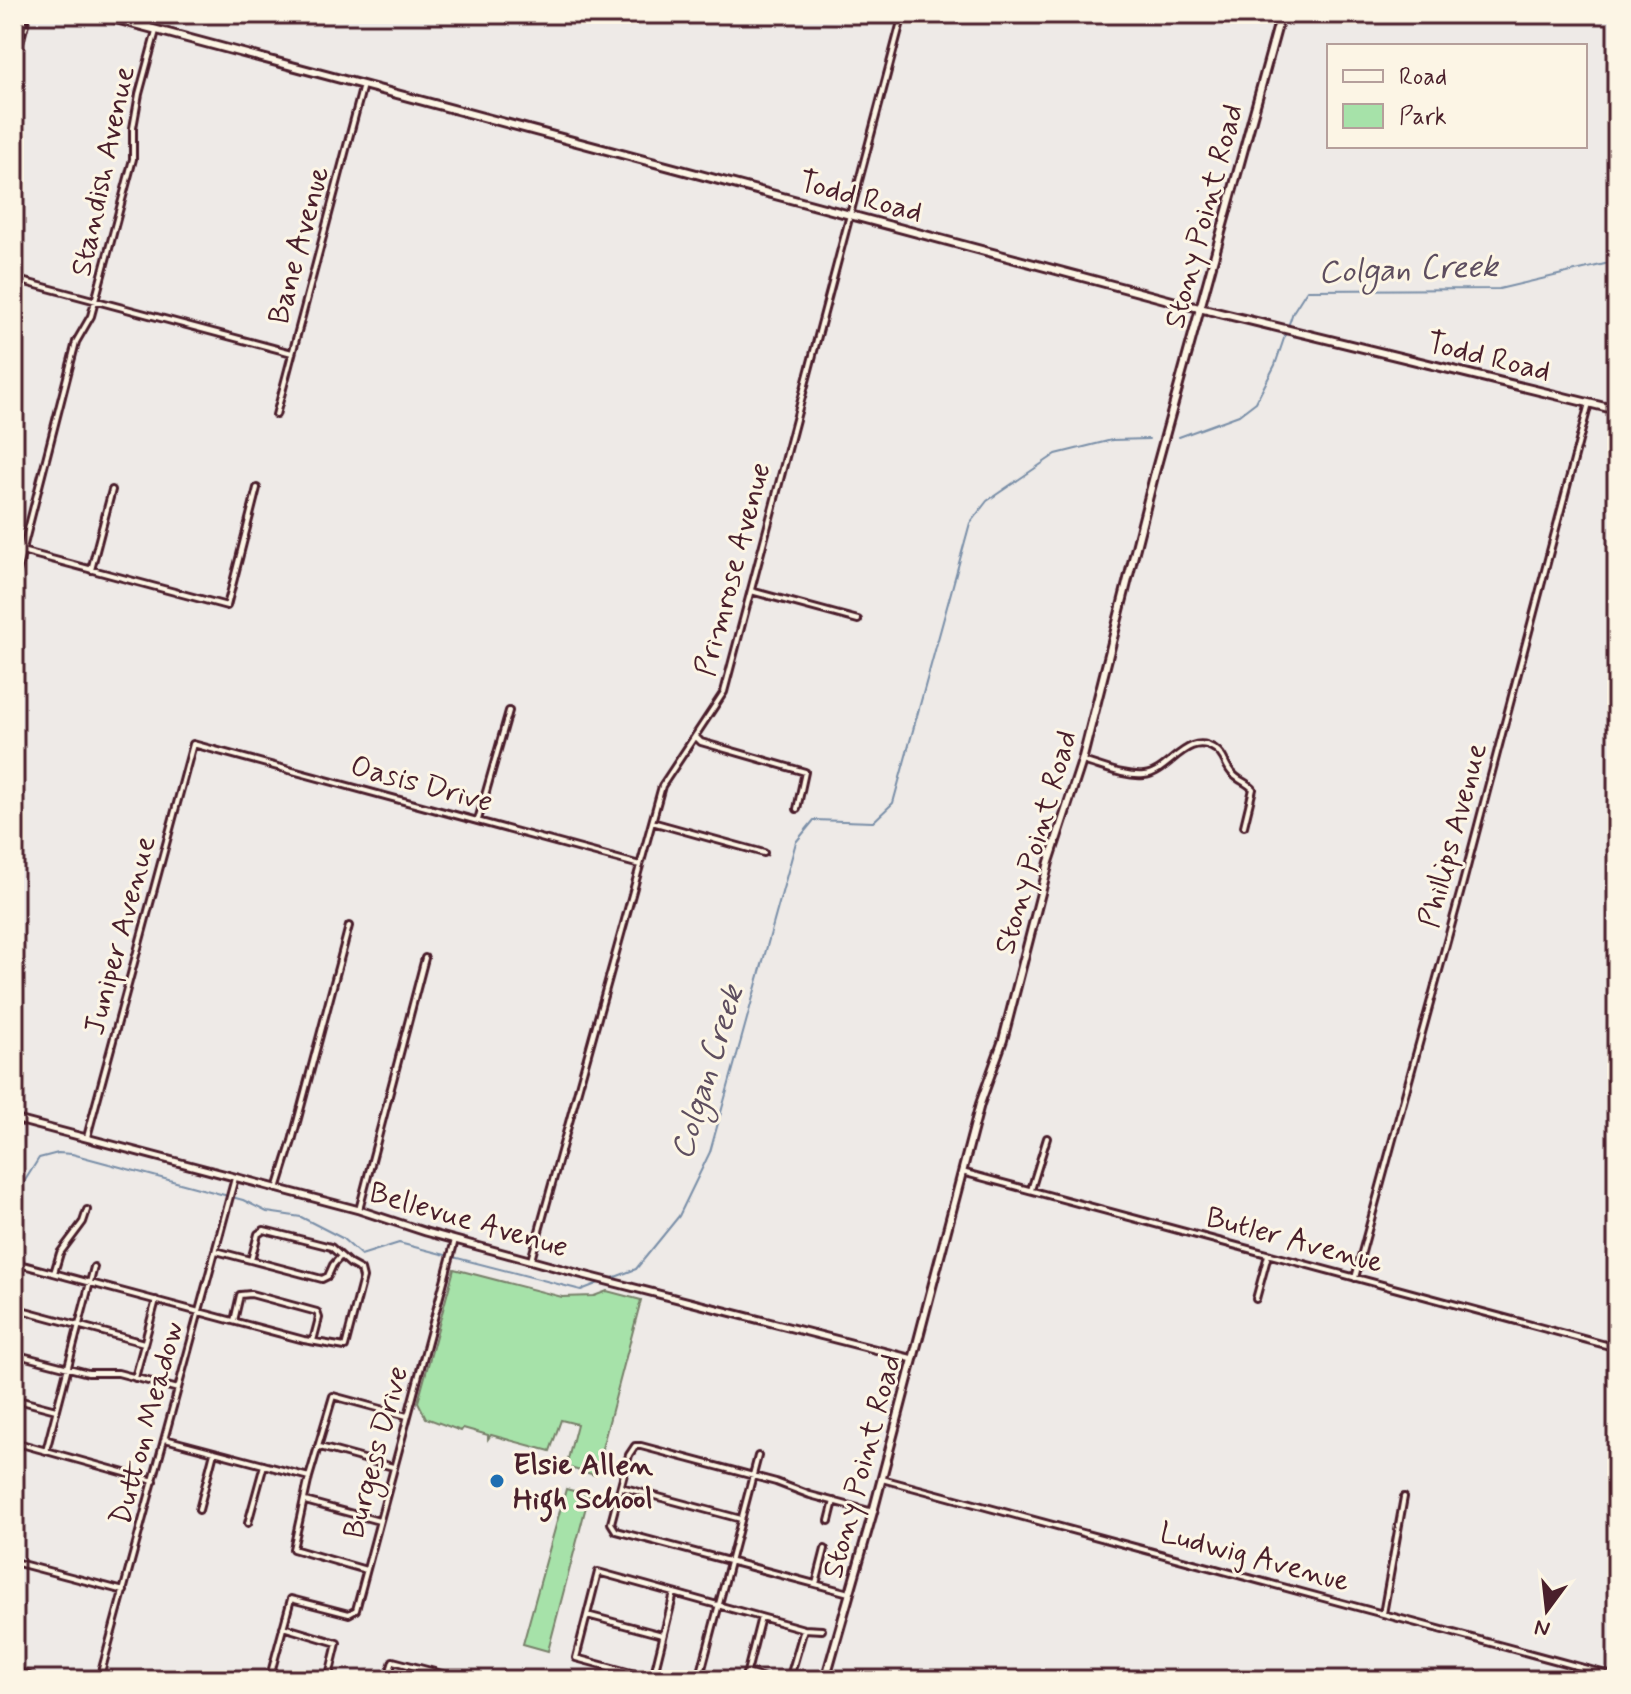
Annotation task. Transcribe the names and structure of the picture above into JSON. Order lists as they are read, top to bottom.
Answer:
{
  "streets": {
    "main road": ["Todd Road", "Stony Point Road"],
    "street": [
      "Standish Avenue",
      "Bane Avenue",
      "Primrose Avenue",
      "Oasis Drive",
      "Phillips Avenue",
      "Juniper Avenue",
      "Bellevue Avenue",
      "Butler Avenue",
      "Dutton Meadow",
      "Burgess Drive",
      "Ludwig Avenue"
    ]
  },
  "crossings": [
    ["Standish Avenue", "Todd Road"],
    ["Todd Road", "Stony Point Road"],
    ["Todd Road", "Bane Avenue"],
    ["Todd Road", "Primrose Avenue"],
    ["Todd Road", "Phillips Avenue"],
    ["Stony Point Road", "Bellevue Avenue"],
    ["Stony Point Road", "Butler Avenue"],
    ["Stony Point Road", "Ludwig Avenue"],
    ["Primrose Avenue", "Oasis Drive"],
    ["Primrose Avenue", "Bellevue Avenue"],
    ["Oasis Drive", "Juniper Avenue"],
    ["Phillips Avenue", "Butler Avenue"],
    ["Juniper Avenue", "Bellevue Avenue"],
    ["Bellevue Avenue", "Dutton Meadow"],
    ["Bellevue Avenue", "Burgess Drive"]
  ],
  "water": ["Colgan Creek"],
  "places": ["Elsie Allen High School"],
  "legend": ["Road", "Park"],
  "north": "bottom"
}
